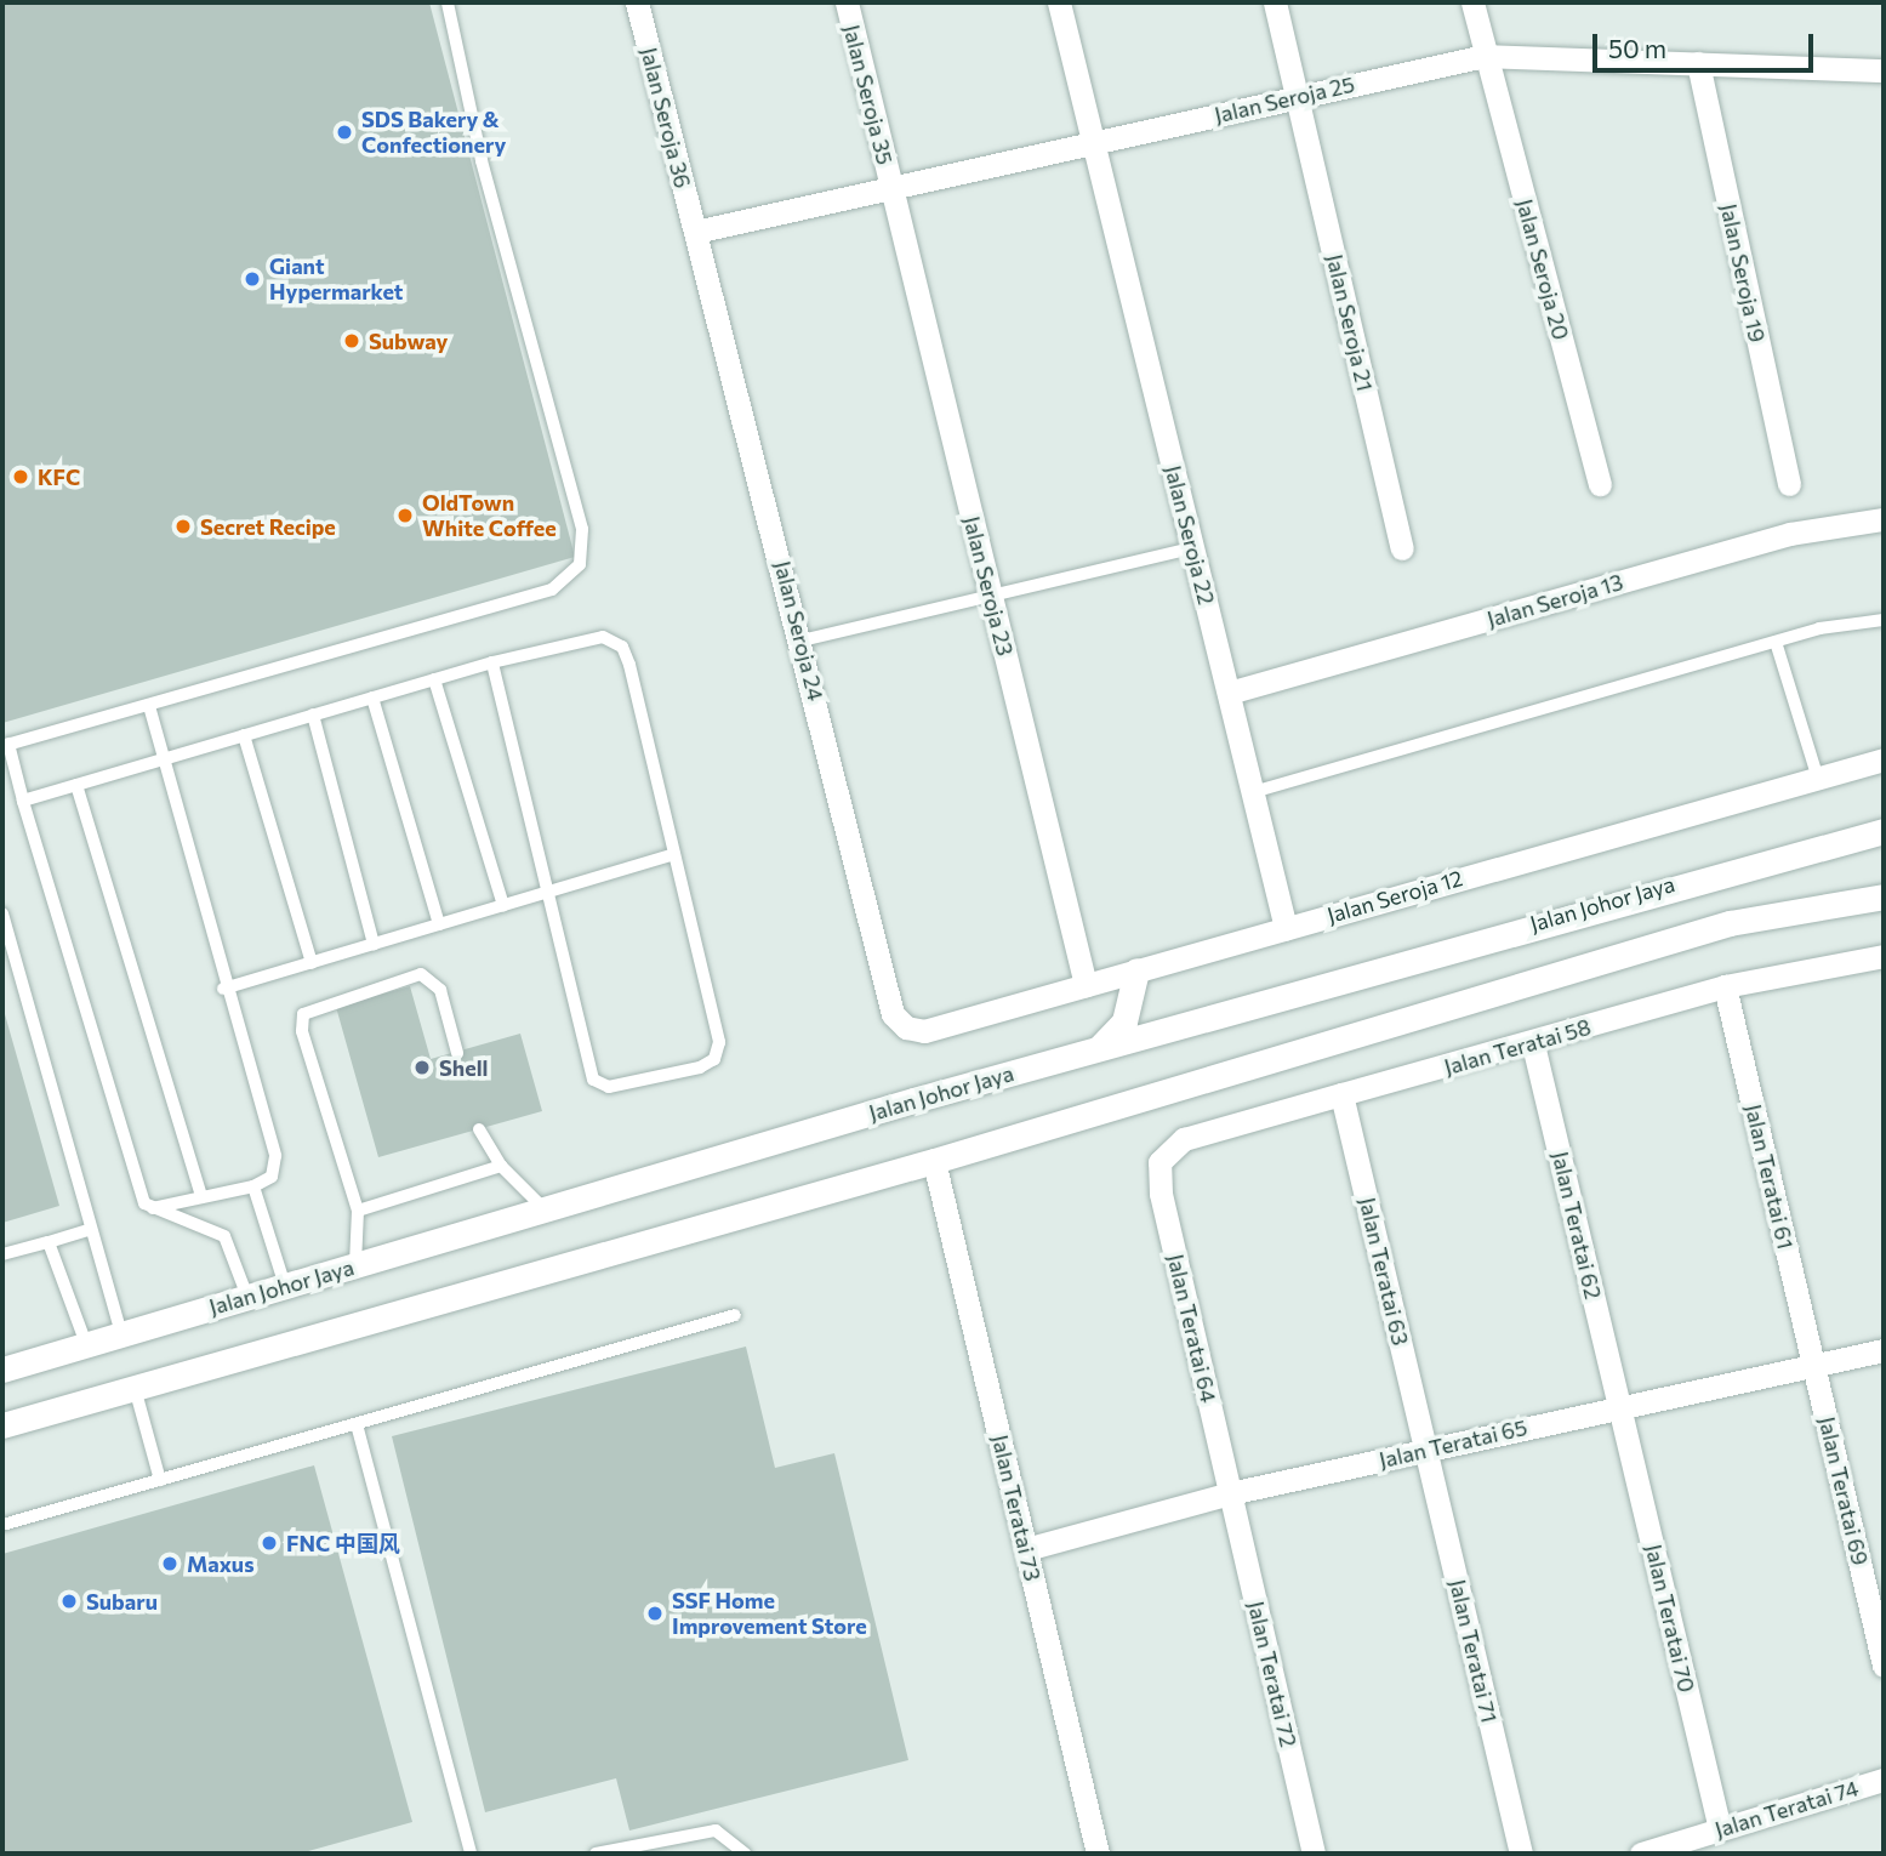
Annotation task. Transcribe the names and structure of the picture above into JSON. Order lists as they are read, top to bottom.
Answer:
{
  "streets": {
    "main road": ["Jalan Johor Jaya"],
    "street": [
      "Jalan Seroja 35",
      "Jalan Seroja 25",
      "Jalan Seroja 36",
      "Jalan Seroja 20",
      "Jalan Seroja 19",
      "Jalan Seroja 21",
      "Jalan Seroja 22",
      "Jalan Seroja 23",
      "Jalan Seroja 13",
      "Jalan Seroja 24",
      "Jalan Seroja 12",
      "Jalan Teratai 58",
      "Jalan Teratai 61",
      "Jalan Teratai 62",
      "Jalan Teratai 63",
      "Jalan Teratai 64",
      "Jalan Teratai 65",
      "Jalan Teratai 69",
      "Jalan Teratai 73",
      "Jalan Teratai 70",
      "Jalan Teratai 71",
      "Jalan Teratai 72",
      "Jalan Teratai 74"
    ]
  },
  "crossings": [
    ["Jalan Seroja 35", "Jalan Seroja 25"],
    ["Jalan Seroja 35", "Jalan Seroja 23"],
    ["Jalan Seroja 25", "Jalan Seroja 36"],
    ["Jalan Seroja 25", "Jalan Seroja 20"],
    ["Jalan Seroja 25", "Jalan Seroja 19"],
    ["Jalan Seroja 25", "Jalan Seroja 21"],
    ["Jalan Seroja 25", "Jalan Seroja 22"],
    ["Jalan Seroja 25", "Jalan Seroja 23"],
    ["Jalan Seroja 25", "Jalan Seroja 24"],
    ["Jalan Seroja 36", "Jalan Seroja 24"],
    ["Jalan Seroja 22", "Jalan Seroja 13"],
    ["Jalan Seroja 22", "Jalan Seroja 12"],
    ["Jalan Seroja 23", "Jalan Seroja 12"],
    ["Jalan Seroja 24", "Jalan Seroja 12"],
    ["Jalan Teratai 58", "Jalan Teratai 61"],
    ["Jalan Teratai 58", "Jalan Teratai 62"],
    ["Jalan Teratai 58", "Jalan Teratai 63"],
    ["Jalan Teratai 58", "Jalan Teratai 64"],
    ["Jalan Teratai 61", "Jalan Teratai 65"],
    ["Jalan Teratai 61", "Jalan Teratai 69"],
    ["Jalan Teratai 62", "Jalan Teratai 65"],
    ["Jalan Teratai 62", "Jalan Teratai 70"],
    ["Jalan Teratai 63", "Jalan Teratai 65"],
    ["Jalan Teratai 63", "Jalan Teratai 71"],
    ["Jalan Teratai 64", "Jalan Teratai 65"],
    ["Jalan Teratai 64", "Jalan Teratai 72"],
    ["Jalan Teratai 65", "Jalan Teratai 69"],
    ["Jalan Teratai 65", "Jalan Teratai 73"],
    ["Jalan Teratai 65", "Jalan Teratai 70"],
    ["Jalan Teratai 65", "Jalan Teratai 71"],
    ["Jalan Teratai 65", "Jalan Teratai 72"],
    ["Jalan Teratai 70", "Jalan Teratai 74"]
  ],
  "places": [
    "SDS Bakery & Confectionery",
    "Giant Hypermarket",
    "Subway",
    "KFC",
    "OldTown White Coffee",
    "Secret Recipe",
    "Shell",
    "FNC 中国风",
    "Maxus",
    "Subaru",
    "SSF Home Improvement Store"
  ],
  "scale_bar": "50 m"
}
